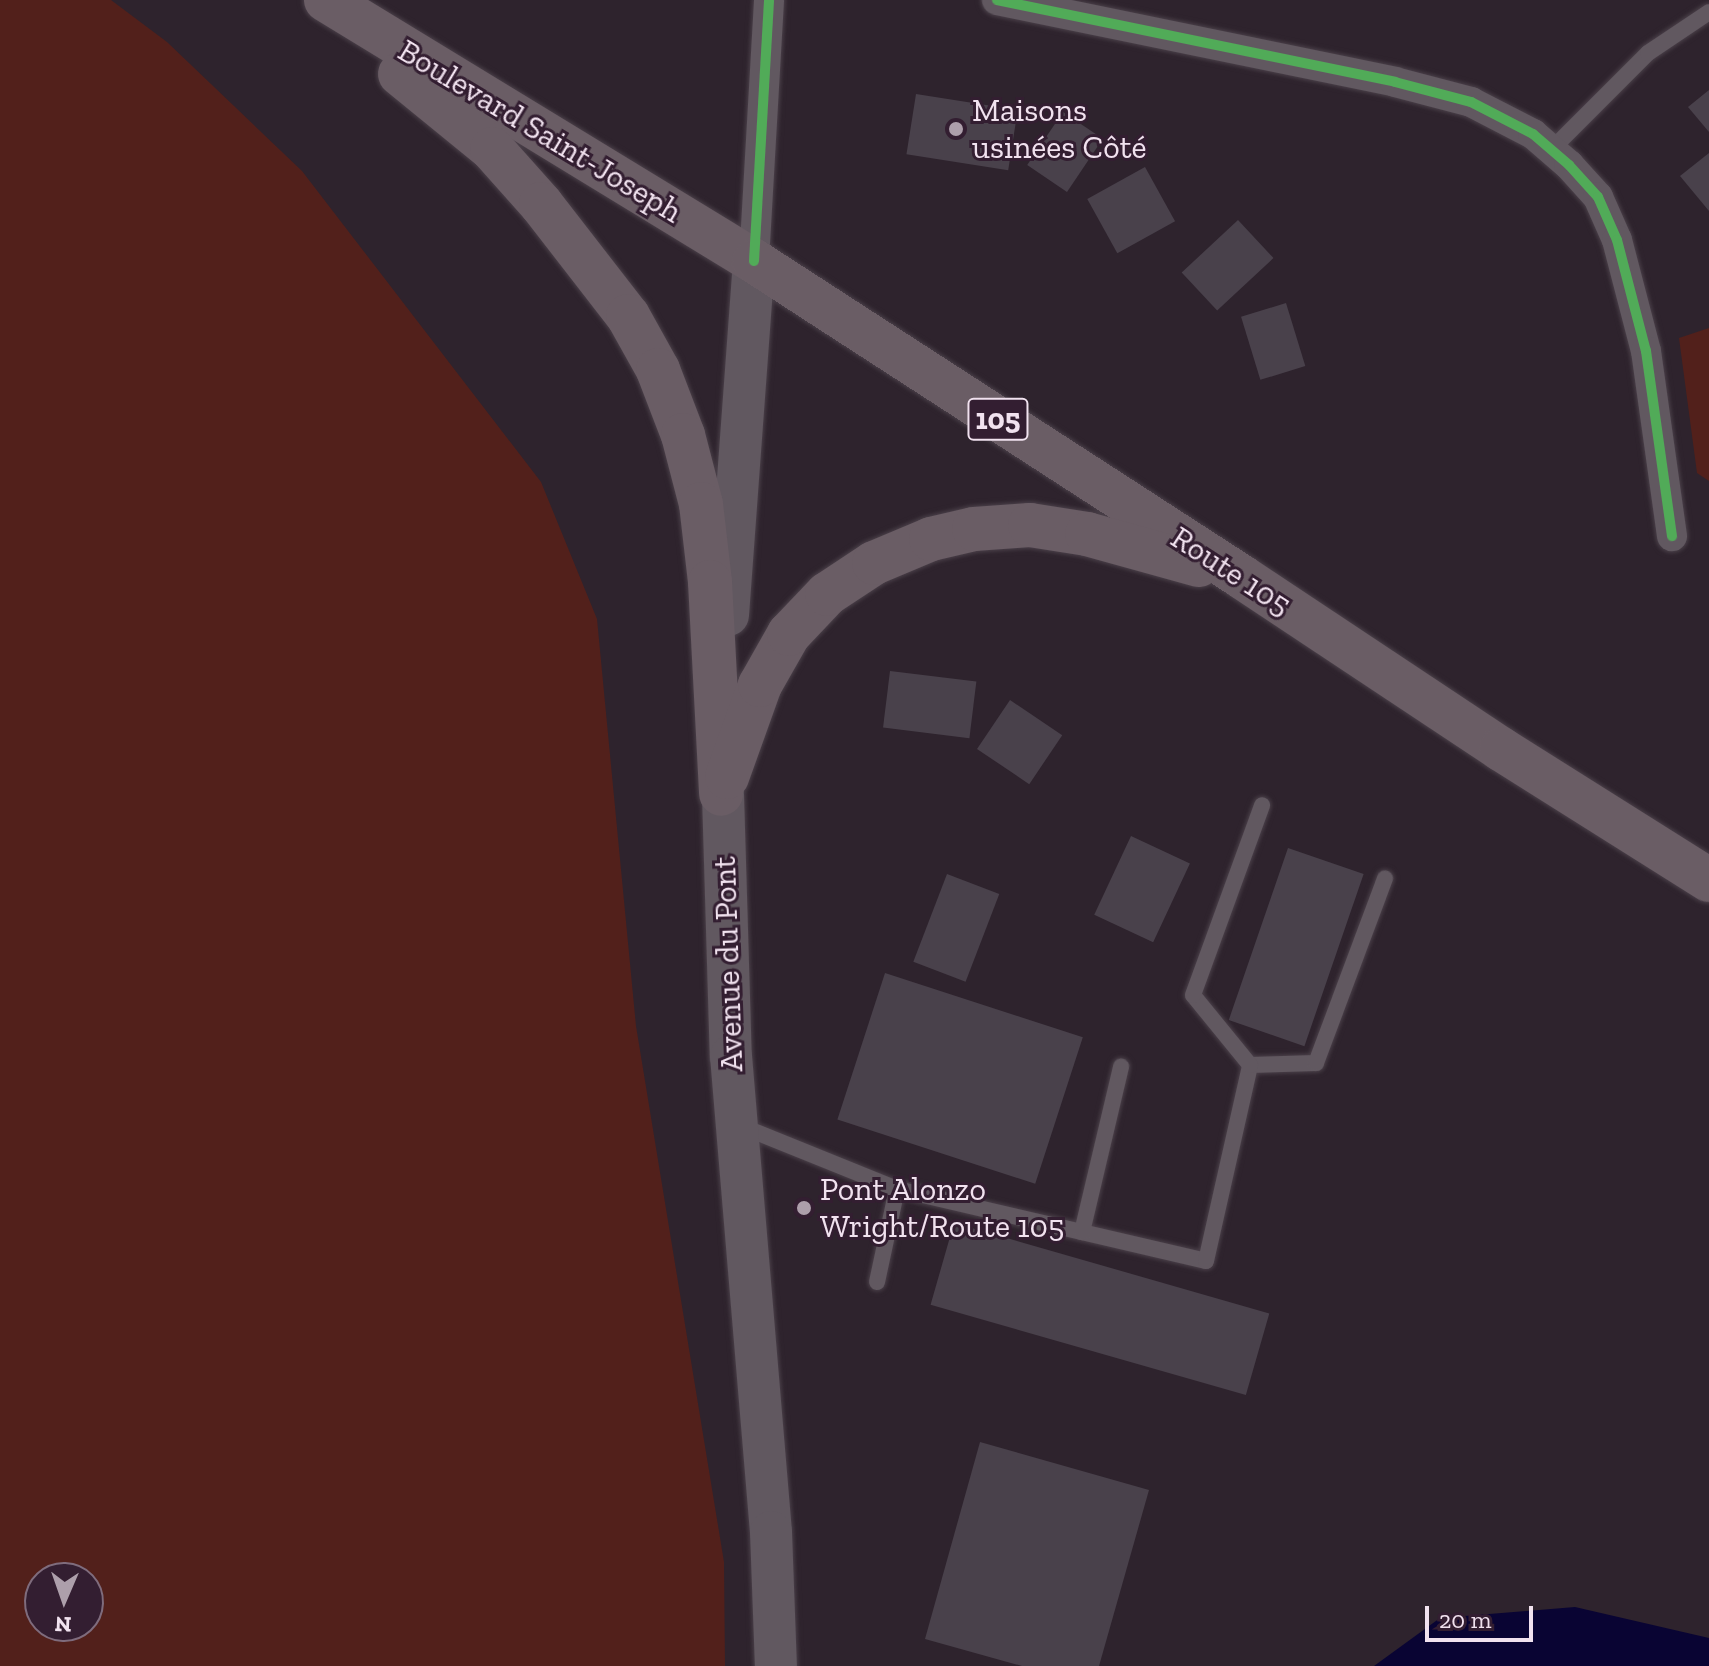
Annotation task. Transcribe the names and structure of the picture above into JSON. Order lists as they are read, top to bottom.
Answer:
{
  "streets": {
    "main road": [
      "Boulevard Saint-Joseph",
      "105",
      "Route 105",
      "Avenue du Pont"
    ]
  },
  "crossings": [
    ["Boulevard Saint-Joseph", "Route 105"],
    ["Boulevard Saint-Joseph", "Avenue du Pont"],
    ["Route 105", "Avenue du Pont"]
  ],
  "places": ["Maisons usinées Côté", "Pont Alonzo Wright/Route 105"],
  "scale_bar": "20 m",
  "north": "bottom"
}
